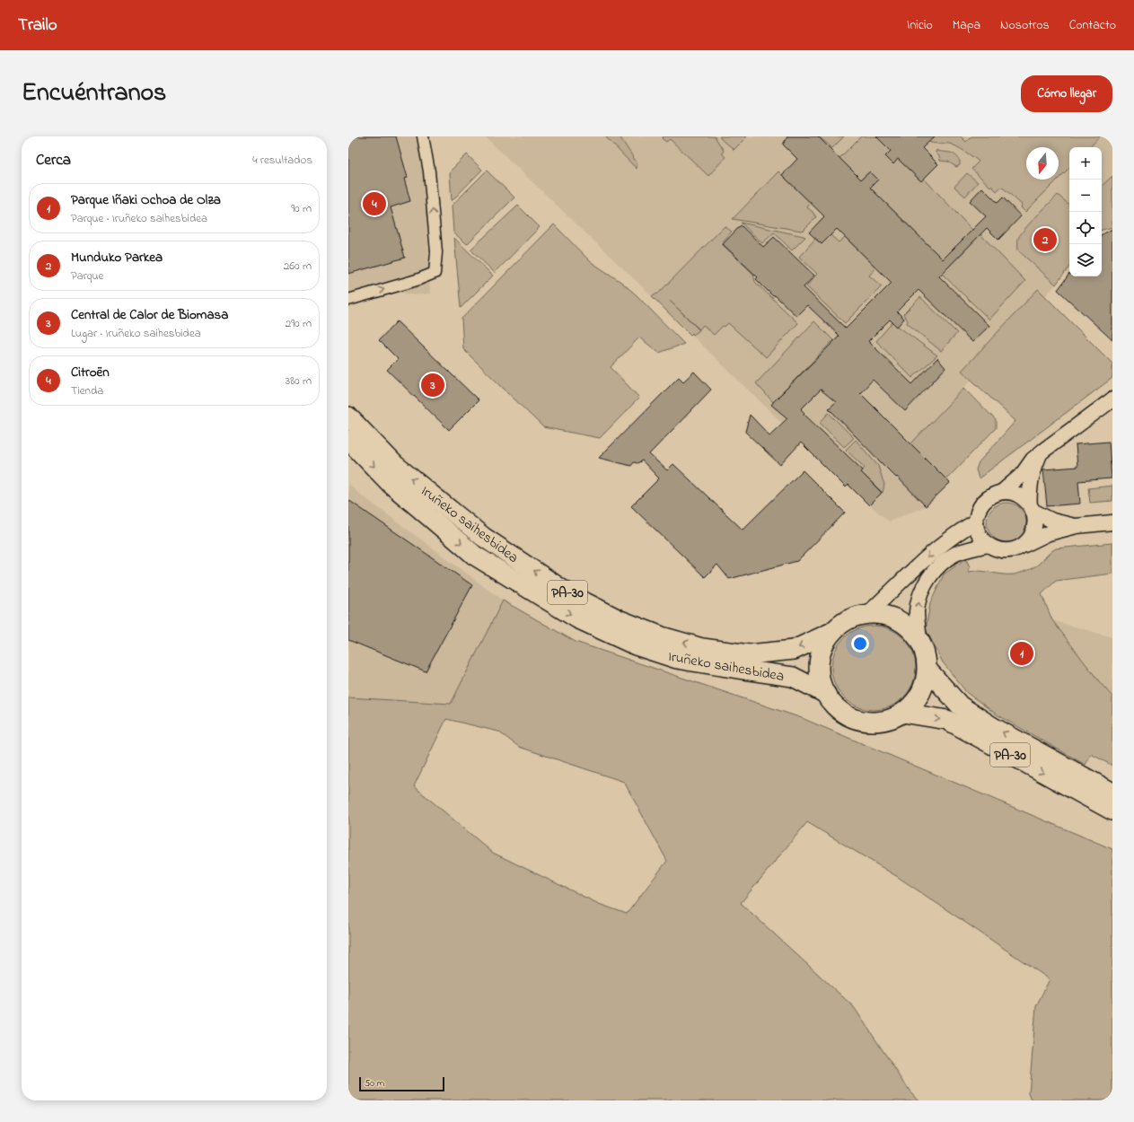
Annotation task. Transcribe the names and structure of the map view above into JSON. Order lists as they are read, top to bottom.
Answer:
{
  "streets": {
    "highway": ["Iruñeko saihesbidea", "PA-30"]
  },
  "crossings": [
    ["Iruñeko saihesbidea", "PA-30"]
  ],
  "scale_bar": "50 m",
  "north": "bottom",
  "page": {
    "header": "Trailo",
    "nav": [
      "Inicio",
      "Mapa",
      "Nosotros",
      "Contacto"
    ],
    "title": "Encuéntranos",
    "buttons": "Cómo llegar",
    "heading": ["Cerca", "4 resultados"],
    "map_buttons": ["+", "−"],
    "list": [
      {
        "mark": "1",
        "name": "Parque Iñaki Ochoa de Olza",
        "note": "Parque · Iruñeko saihesbidea",
        "value": "90 m"
      },
      {
        "mark": "2",
        "name": "Munduko Parkea",
        "note": "Parque",
        "value": "260 m"
      },
      {
        "mark": "3",
        "name": "Central de Calor de Biomasa",
        "note": "Lugar · Iruñeko saihesbidea",
        "value": "290 m"
      },
      {
        "mark": "4",
        "name": "Citroën",
        "note": "Tienda",
        "value": "380 m"
      }
    ],
    "pins": [
      "4",
      "2",
      "3",
      "1"
    ],
    "scale": "50 m"
  }
}
